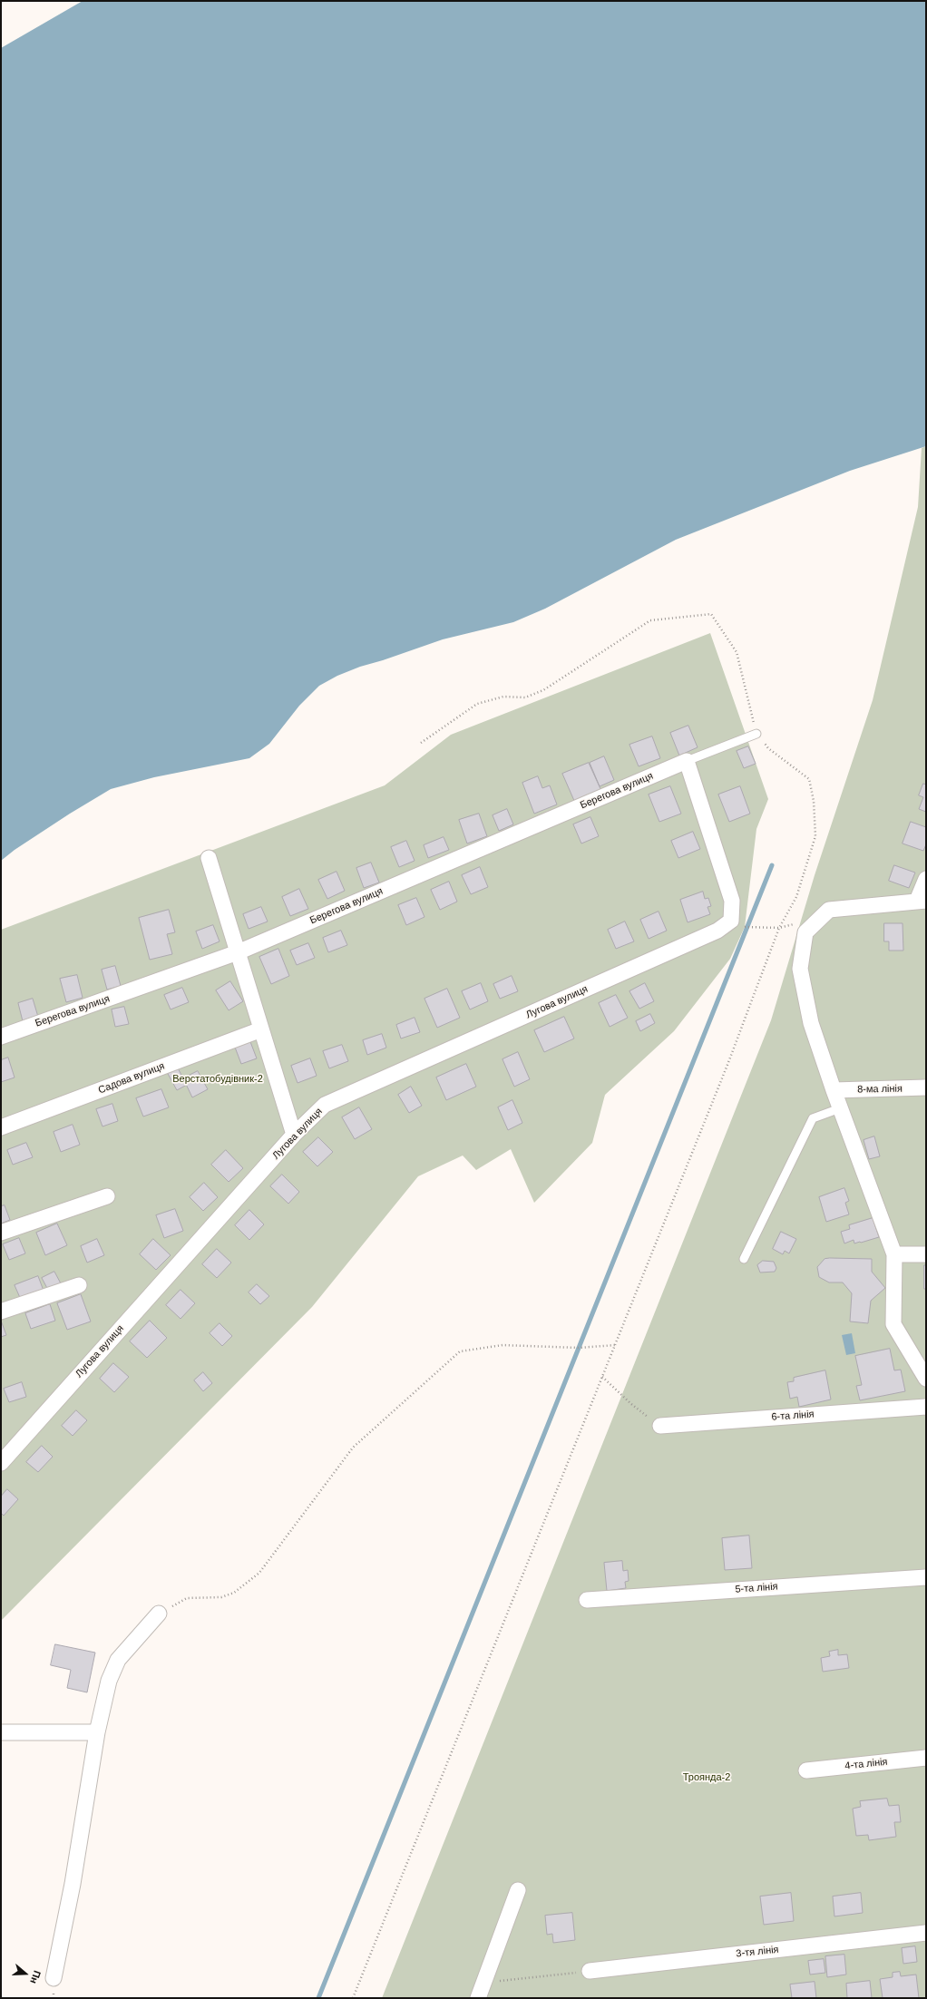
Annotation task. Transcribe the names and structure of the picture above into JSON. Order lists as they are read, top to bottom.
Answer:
{
  "streets": {
    "street": [
      "Берегова вулиця",
      "Лугова вулиця",
      "Садова вулиця",
      "8-ма лінія",
      "6-та лінія",
      "5-та лінія",
      "4-та лінія",
      "3-тя лінія"
    ]
  },
  "parks": ["Верстатобудівник-2", "Троянда-2"],
  "north": "right"
}
